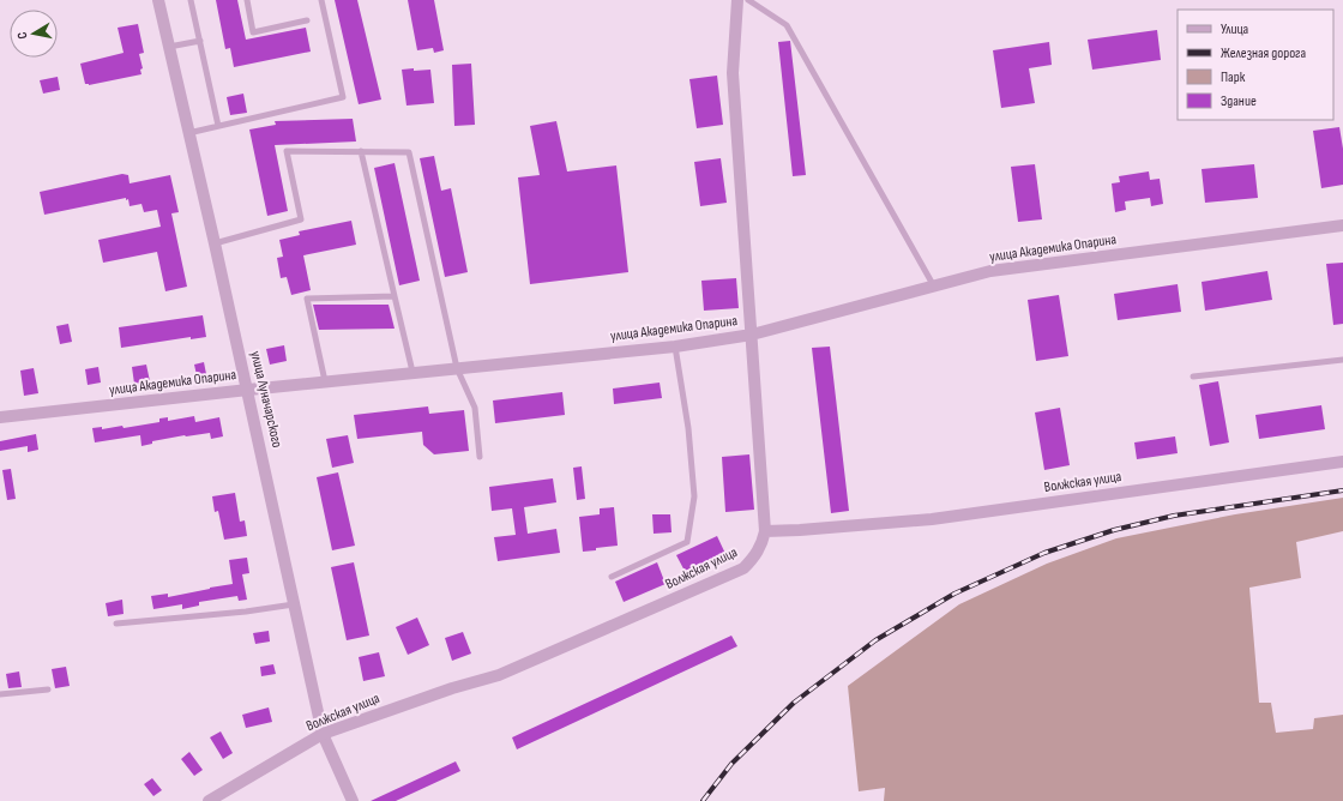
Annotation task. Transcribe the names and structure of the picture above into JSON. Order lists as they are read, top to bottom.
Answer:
{
  "streets": {
    "street": ["улица Академика Опарина", "улица Луначарского", "Волжская улица"]
  },
  "crossings": [
    ["улица Академика Опарина", "улица Луначарского"],
    ["улица Луначарского", "Волжская улица"]
  ],
  "legend": [
    "Улица",
    "Железная дорога",
    "Парк",
    "Здание"
  ],
  "north": "left"
}
